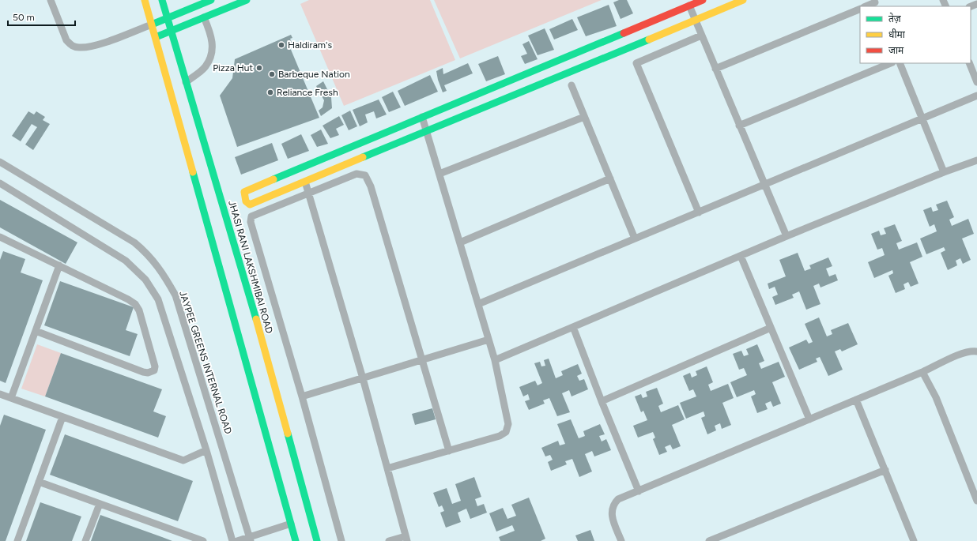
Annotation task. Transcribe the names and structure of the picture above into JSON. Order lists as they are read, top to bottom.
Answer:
{
  "streets": {
    "street": ["JHASI RANI LAKSHMIBAI ROAD", "JAYPEE GREENS INTERNAL ROAD"]
  },
  "places": [
    "Haldiram's",
    "Pizza Hut",
    "Barbeque Nation",
    "Reliance Fresh"
  ],
  "legend": ["तेज़", "धीमा", "जाम"],
  "scale_bar": "50 m"
}
